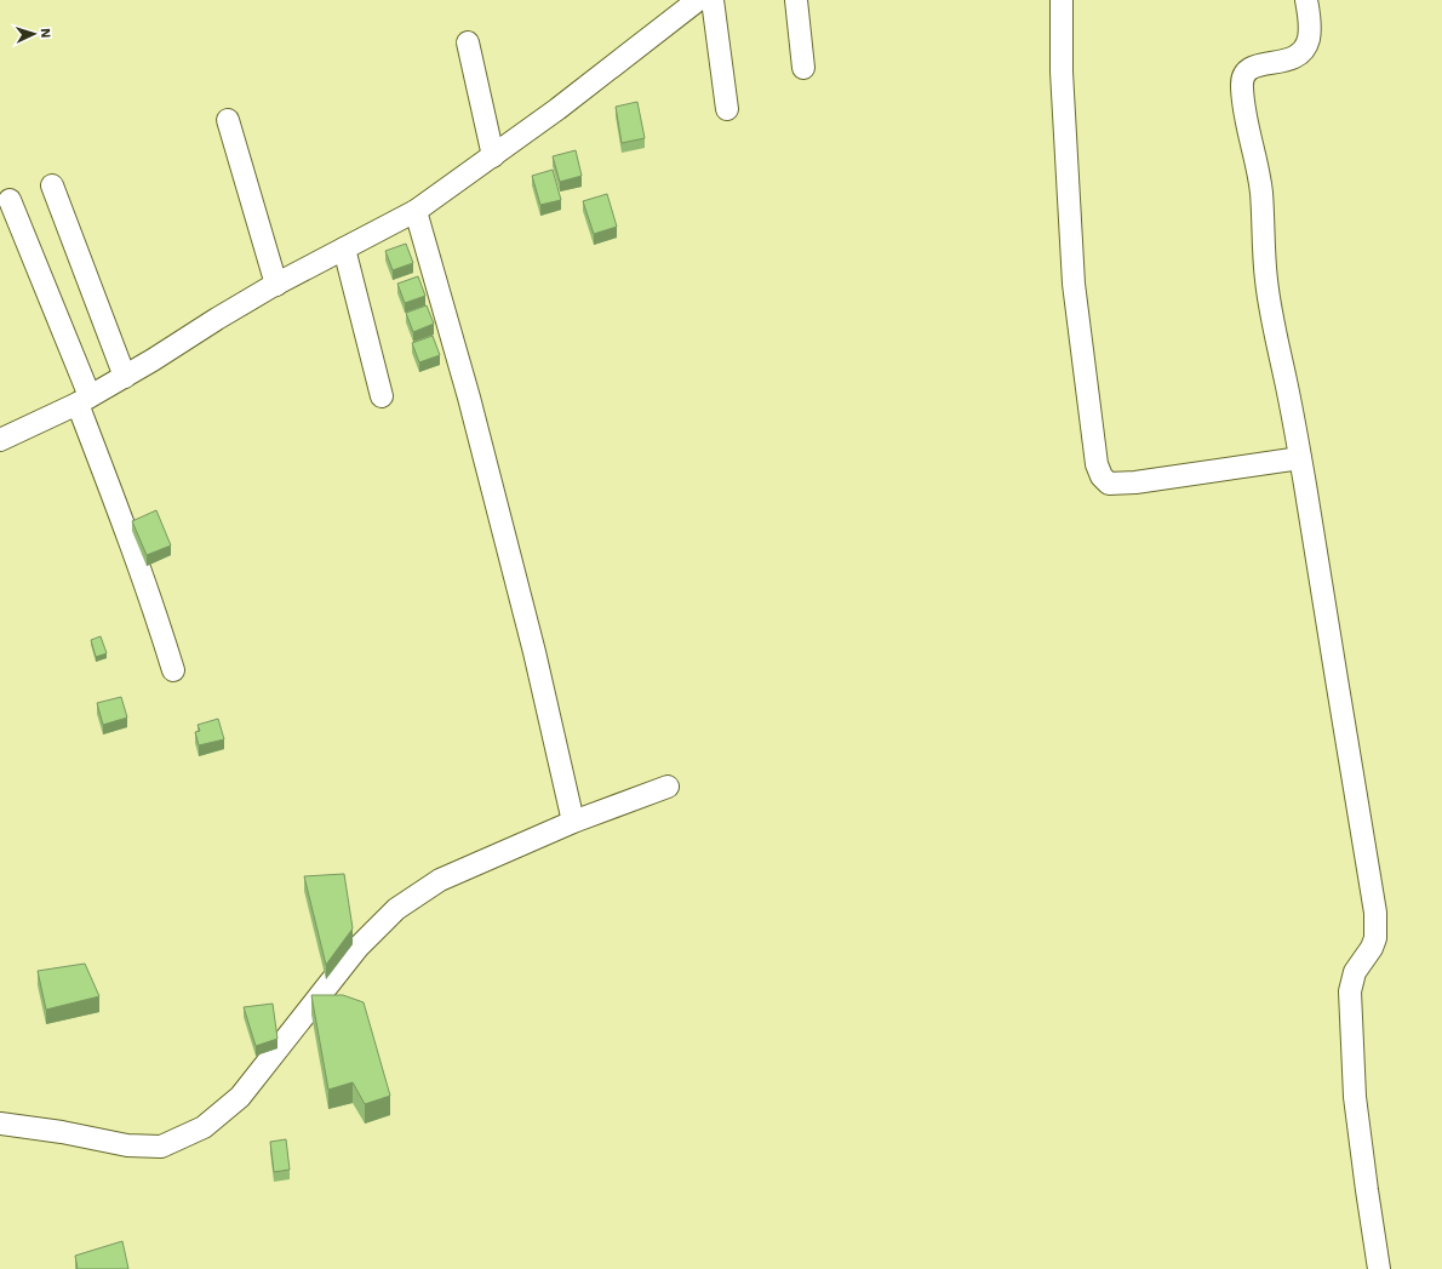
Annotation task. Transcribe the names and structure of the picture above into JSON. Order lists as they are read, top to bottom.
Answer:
{
  "north": "right"
}
